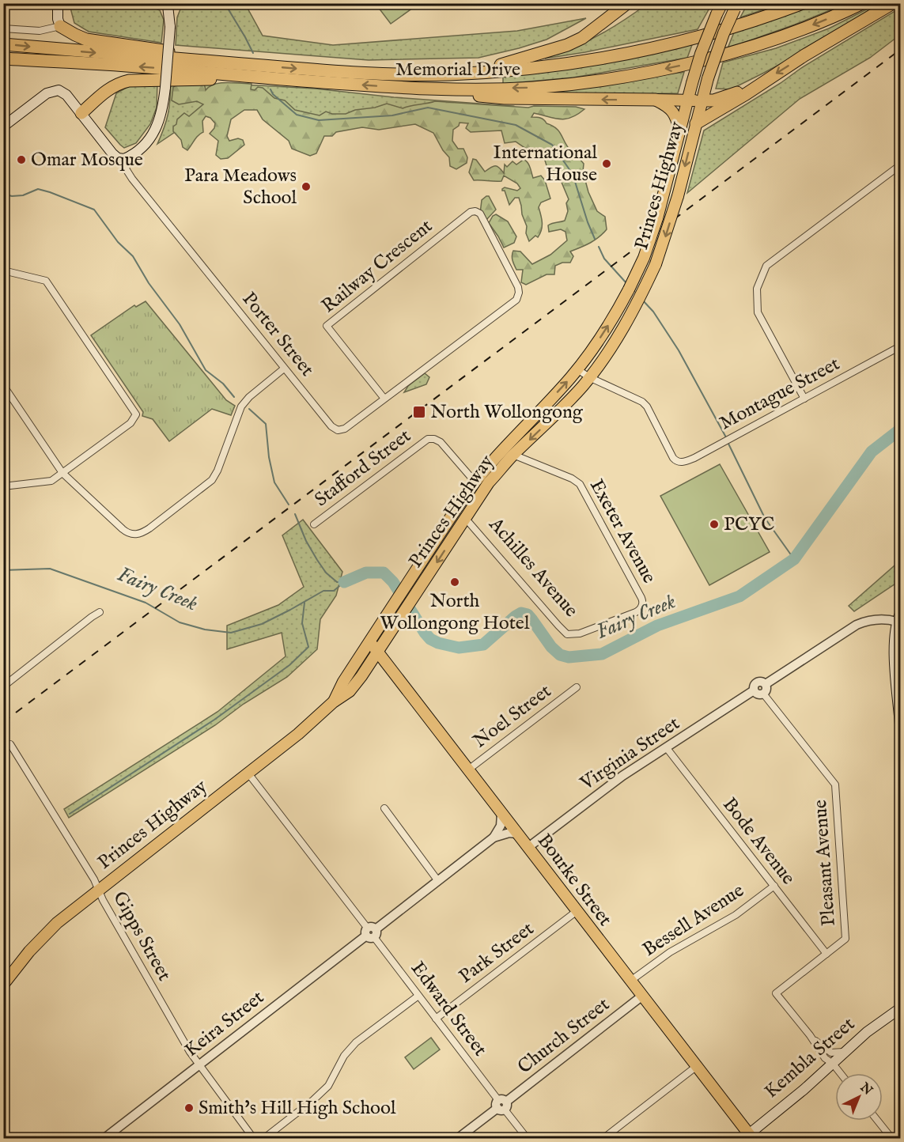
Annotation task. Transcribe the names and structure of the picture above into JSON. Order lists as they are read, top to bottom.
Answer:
{
  "streets": {
    "highway": ["Memorial Drive"],
    "main road": [
      "Princes Highway",
      "Porter Street",
      "Achilles Avenue",
      "Bourke Street",
      "Kembla Street"
    ],
    "street": [
      "Railway Crescent",
      "Montague Street",
      "Stafford Street",
      "Exeter Avenue",
      "Noel Street",
      "Virginia Street",
      "Bode Avenue",
      "Pleasant Avenue",
      "Bessell Avenue",
      "Gipps Street",
      "Park Street",
      "Edward Street",
      "Keira Street",
      "Church Street"
    ]
  },
  "crossings": [
    ["Princes Highway", "Montague Street"],
    ["Princes Highway", "Stafford Street"],
    ["Princes Highway", "Exeter Avenue"],
    ["Princes Highway", "Achilles Avenue"],
    ["Princes Highway", "Bourke Street"],
    ["Princes Highway", "Gipps Street"],
    ["Princes Highway", "Edward Street"],
    ["Railway Crescent", "Porter Street"],
    ["Exeter Avenue", "Achilles Avenue"],
    ["Noel Street", "Bourke Street"],
    ["Virginia Street", "Bode Avenue"],
    ["Virginia Street", "Pleasant Avenue"],
    ["Virginia Street", "Bourke Street"],
    ["Bode Avenue", "Pleasant Avenue"],
    ["Bode Avenue", "Bessell Avenue"],
    ["Bourke Street", "Bessell Avenue"],
    ["Bourke Street", "Park Street"],
    ["Bourke Street", "Keira Street"],
    ["Bourke Street", "Church Street"],
    ["Bourke Street", "Kembla Street"],
    ["Gipps Street", "Keira Street"],
    ["Park Street", "Edward Street"],
    ["Edward Street", "Keira Street"],
    ["Edward Street", "Church Street"]
  ],
  "water": ["Fairy Creek"],
  "places": {
    "other": [
      "Omar Mosque",
      "International House",
      "Para Meadows School",
      "PCYC",
      "North Wollongong Hotel",
      "Smith's Hill High School"
    ],
    "transit": ["North Wollongong"]
  },
  "north": "top right"
}
